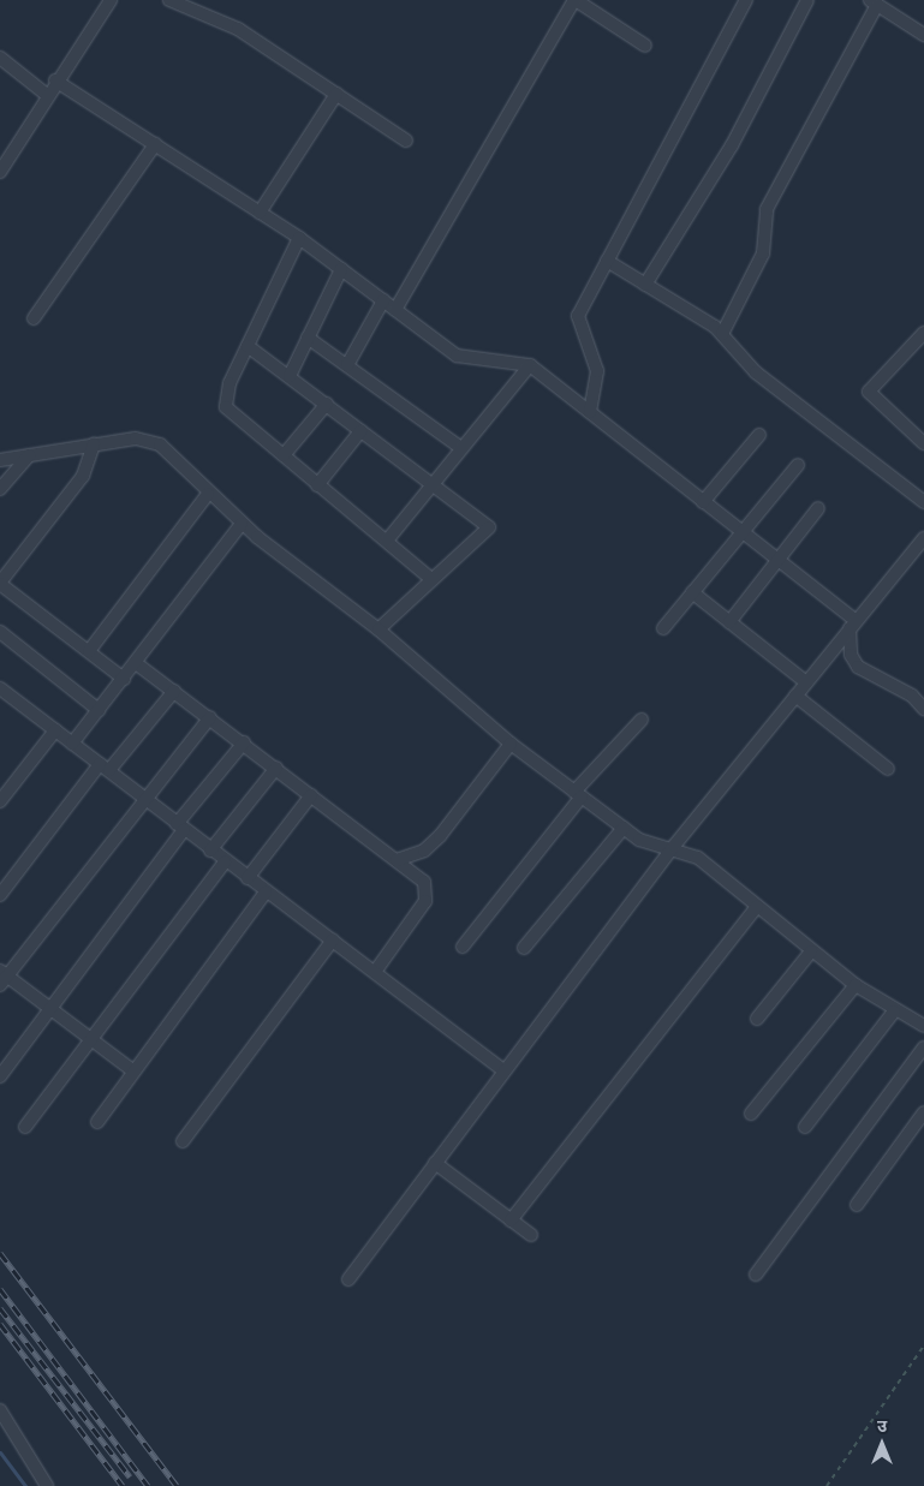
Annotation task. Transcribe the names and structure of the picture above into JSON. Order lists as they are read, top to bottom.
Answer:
{
  "north": "top"
}
